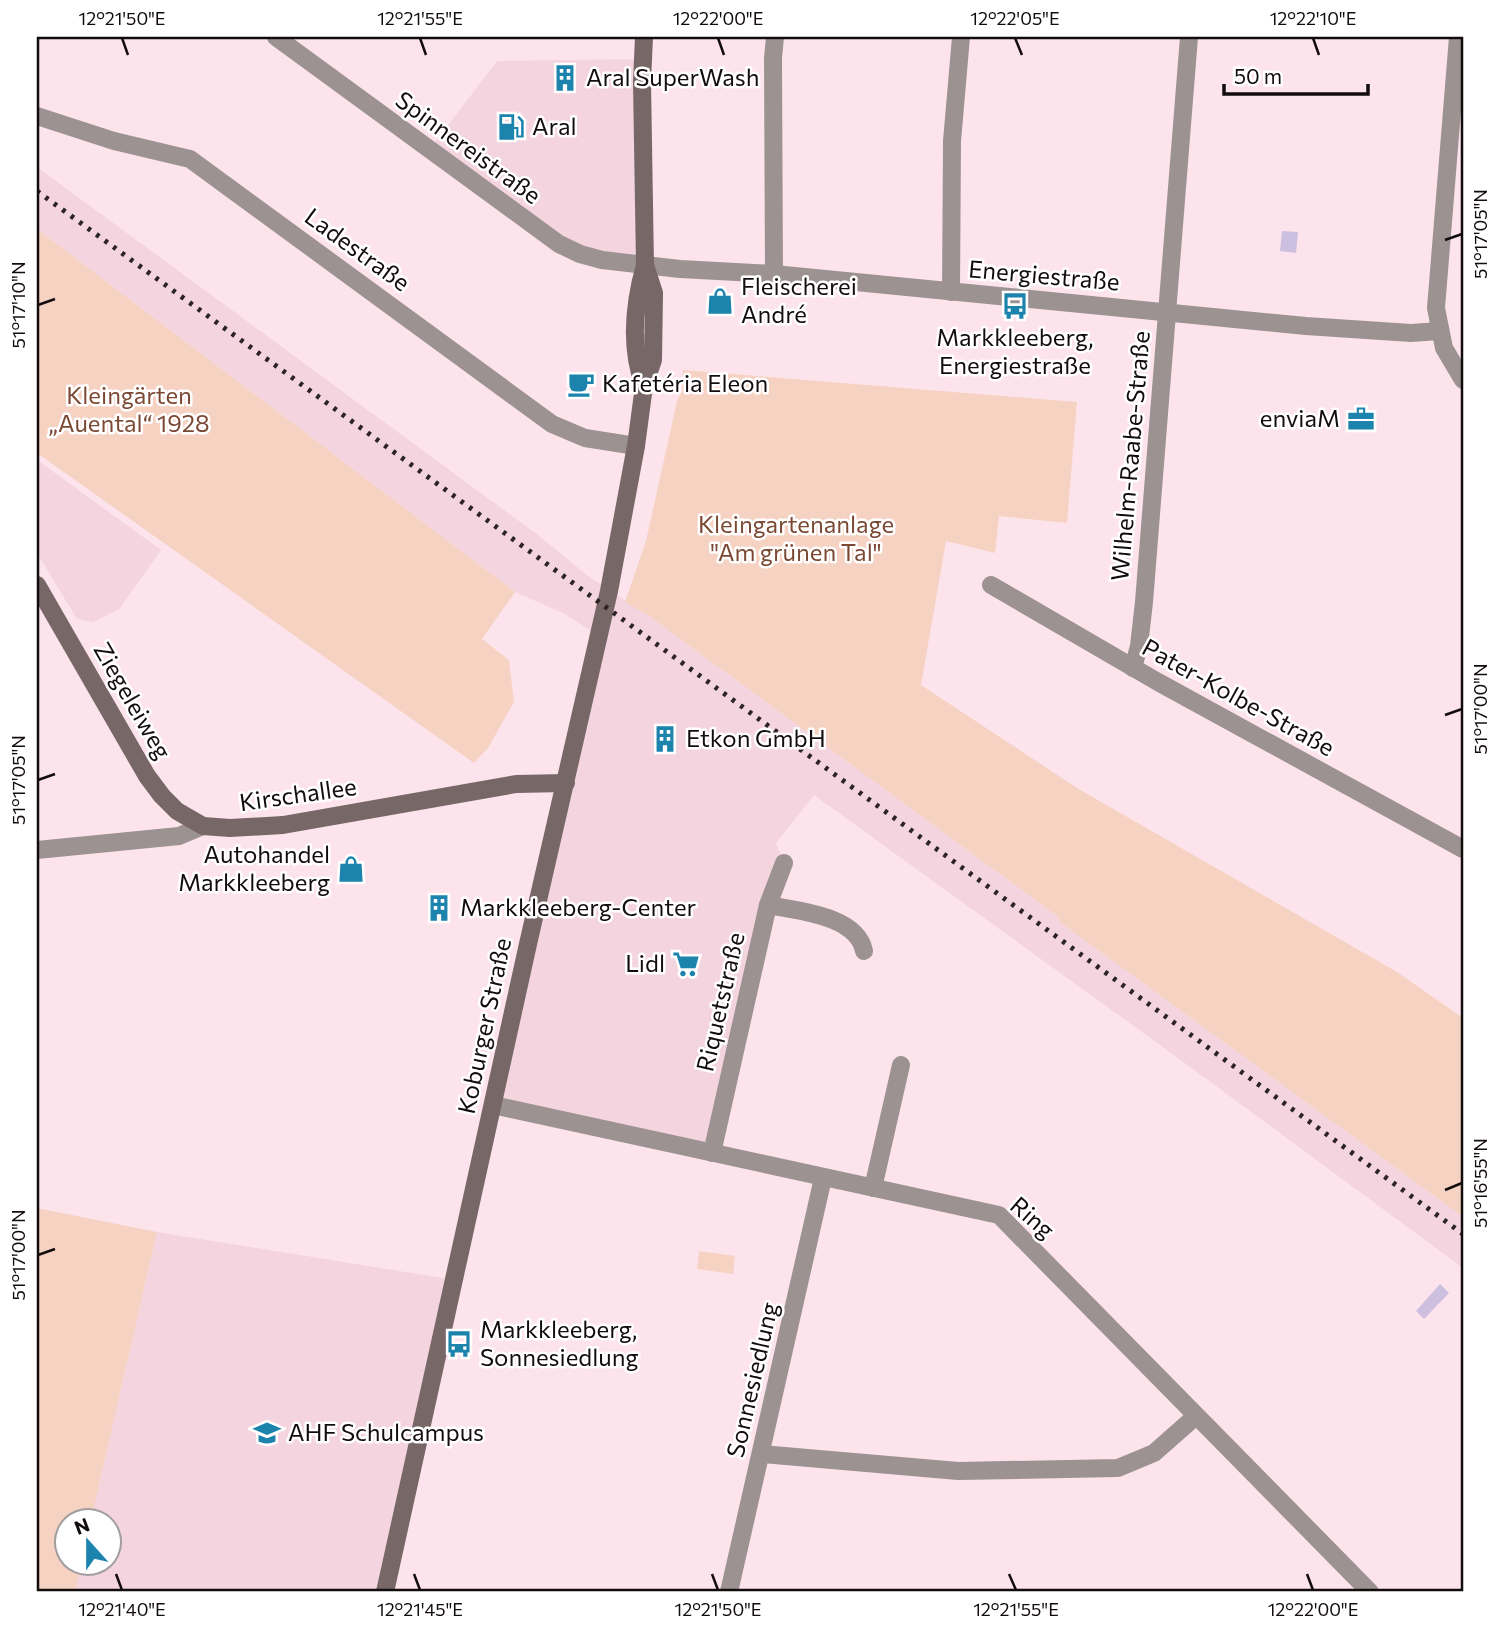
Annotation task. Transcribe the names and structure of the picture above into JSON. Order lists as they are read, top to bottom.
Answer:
{
  "streets": {
    "main road": ["Ziegeleiweg", "Kirschallee", "Koburger Straße"],
    "street": [
      "Spinnereistraße",
      "Ladestraße",
      "Energiestraße",
      "Wilhelm-Raabe-Straße",
      "Pater-Kolbe-Straße",
      "Riquetstraße",
      "Ring",
      "Sonnesiedlung"
    ]
  },
  "crossings": [
    ["Spinnereistraße", "Energiestraße"],
    ["Spinnereistraße", "Koburger Straße"],
    ["Ladestraße", "Koburger Straße"],
    ["Energiestraße", "Wilhelm-Raabe-Straße"],
    ["Energiestraße", "Koburger Straße"],
    ["Wilhelm-Raabe-Straße", "Pater-Kolbe-Straße"],
    ["Ziegeleiweg", "Kirschallee"],
    ["Kirschallee", "Koburger Straße"],
    ["Riquetstraße", "Ring"],
    ["Koburger Straße", "Ring"],
    ["Ring", "Sonnesiedlung"]
  ],
  "parks": ["Kleingärten „Auental“ 1928", "Kleingartenanlage \"Am grünen Tal\""],
  "places": {
    "building": ["Aral SuperWash", "Etkon GmbH", "Markkleeberg-Center"],
    "fuel station": ["Aral"],
    "shop": ["Fleischerei André", "Autohandel Markkleeberg"],
    "bus stop": ["Markkleeberg, Energiestraße", "Markkleeberg, Sonnesiedlung"],
    "cafe": ["Kafetéria Eleon"],
    "office": ["enviaM"],
    "supermarket": ["Lidl"],
    "school or university": ["AHF Schulcampus"]
  },
  "scale_bar": "50 m",
  "north": "top",
  "coordinates": [
    "12°21'50\"E",
    "12°21'55\"E",
    "12°22'00\"E",
    "12°22'05\"E",
    "12°22'10\"E",
    "51°17'05\"N",
    "51°17'10\"N",
    "51°17'00\"N",
    "51°16'55\"N",
    "12°21'40\"E",
    "12°21'45\"E"
  ]
}
